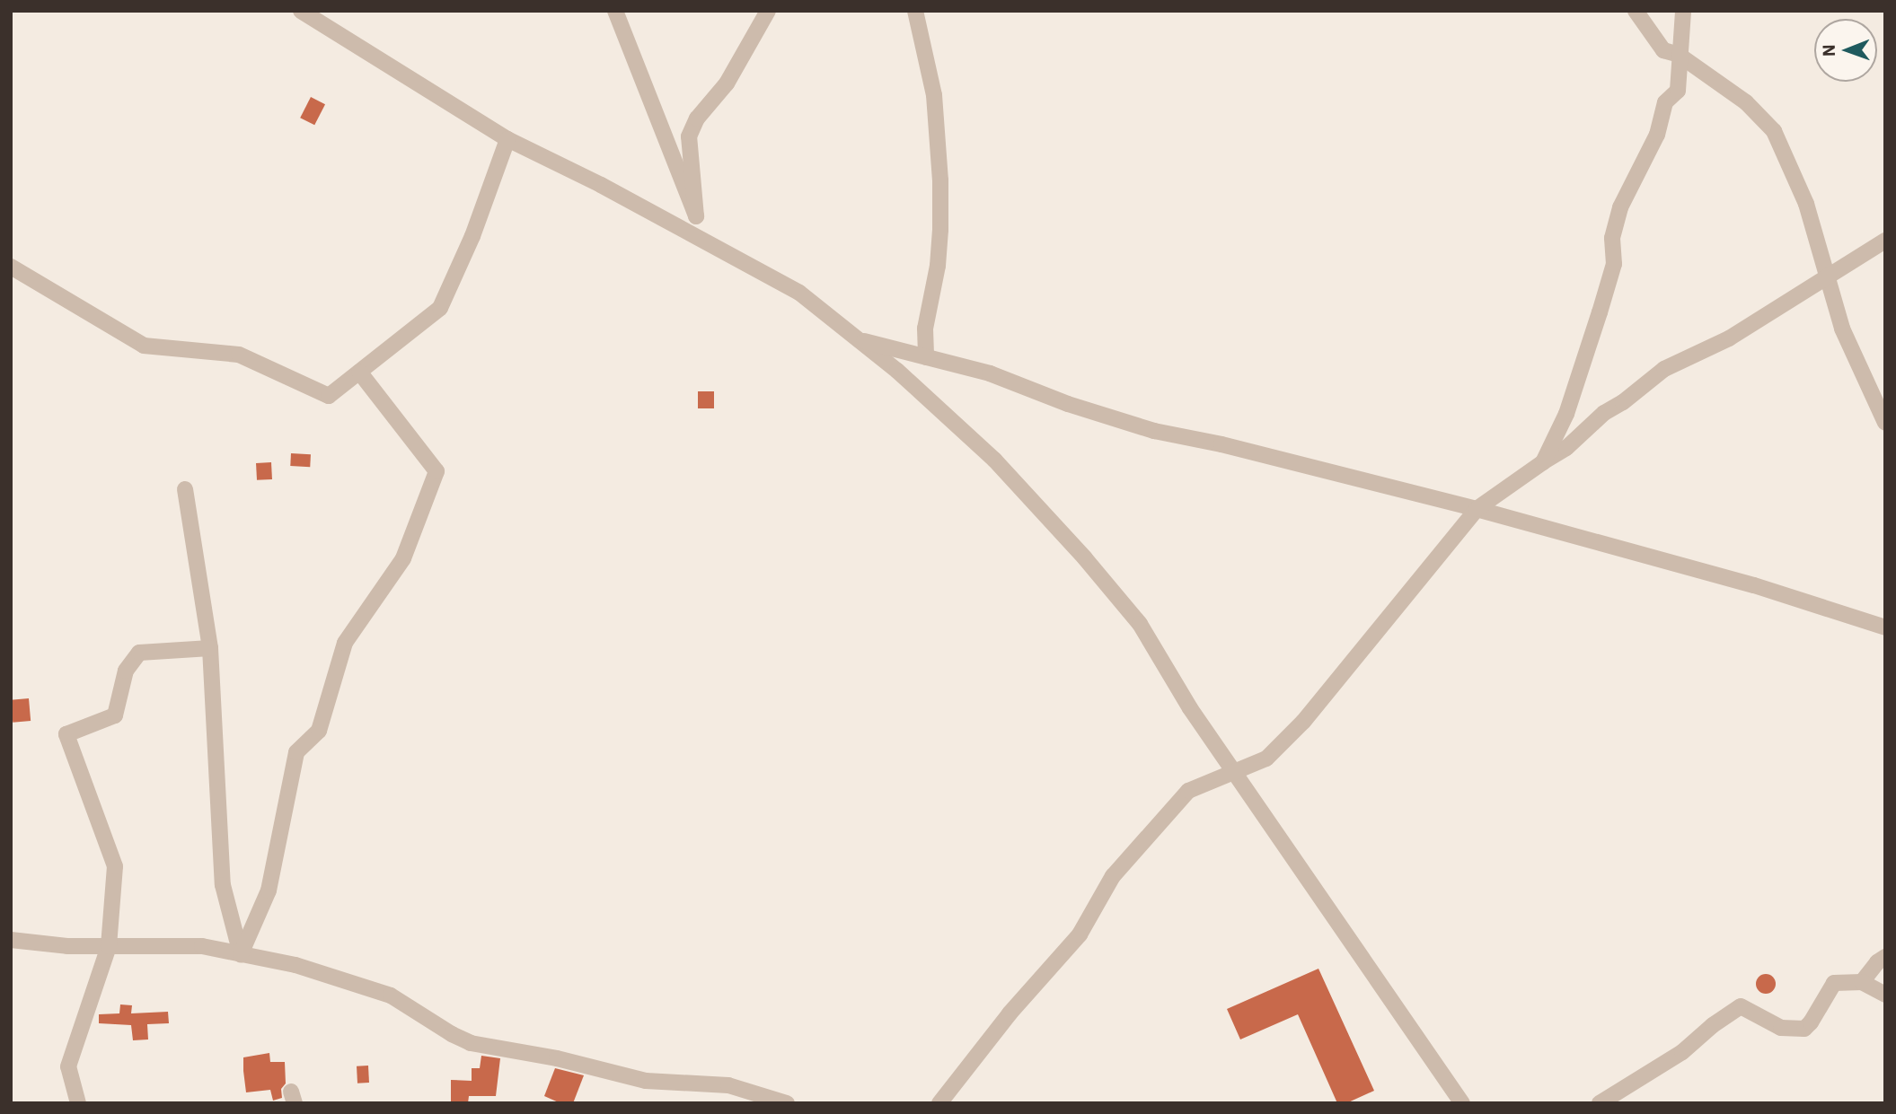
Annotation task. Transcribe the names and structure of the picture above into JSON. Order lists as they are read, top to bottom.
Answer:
{
  "north": "left"
}
